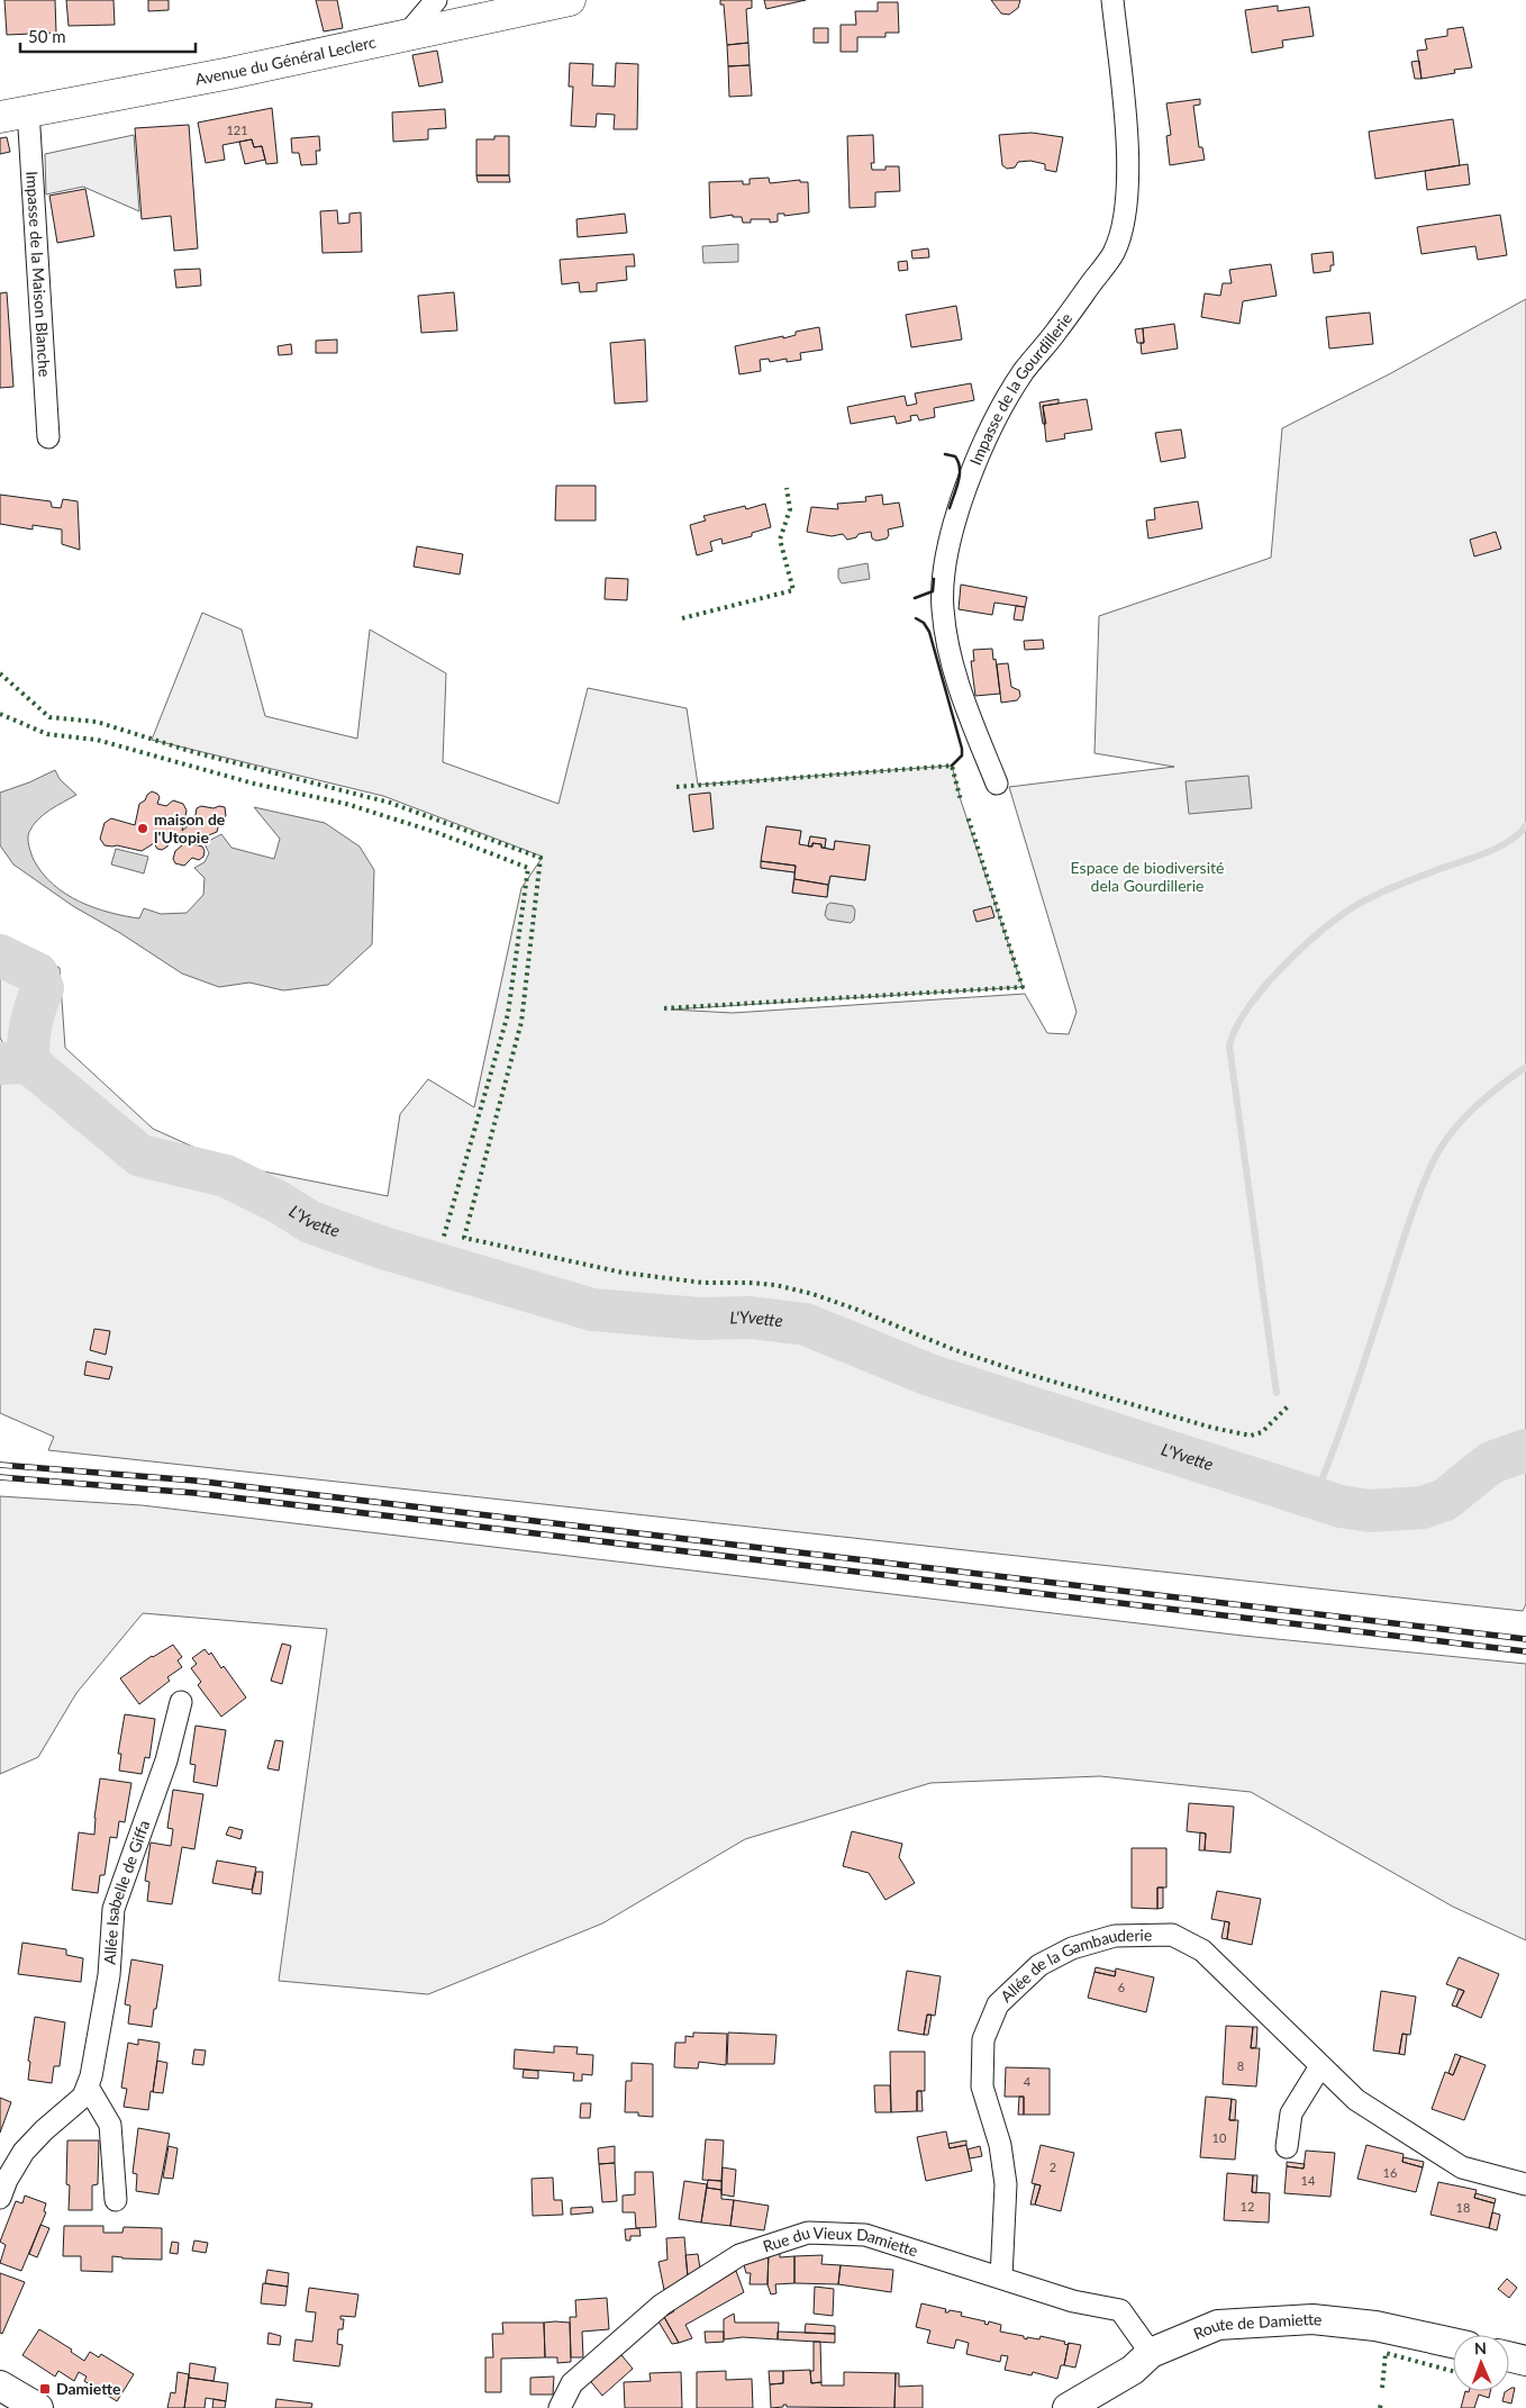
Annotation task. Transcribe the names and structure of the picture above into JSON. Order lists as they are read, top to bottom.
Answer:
{
  "streets": {
    "main road": ["Avenue du Général Leclerc"],
    "street": [
      "Impasse de la Maison Blanche",
      "Impasse de la Gourdillerie",
      "Allée Isabelle de Giffa",
      "Allée de la Gambauderie",
      "Rue du Vieux Damiette",
      "Route de Damiette"
    ]
  },
  "crossings": [
    ["Avenue du Général Leclerc", "Impasse de la Maison Blanche"],
    ["Allée de la Gambauderie", "Rue du Vieux Damiette"],
    ["Rue du Vieux Damiette", "Route de Damiette"]
  ],
  "water": ["L'Yvette"],
  "parks": ["Espace de biodiversité dela Gourdillerie"],
  "places": {
    "other": ["maison de l'Utopie"],
    "transit": ["Damiette"]
  },
  "house_numbers": [
    "121",
    "6",
    "8",
    "4",
    "10",
    "2",
    "16",
    "14",
    "12",
    "18"
  ],
  "scale_bar": "50 m",
  "north": "top"
}
